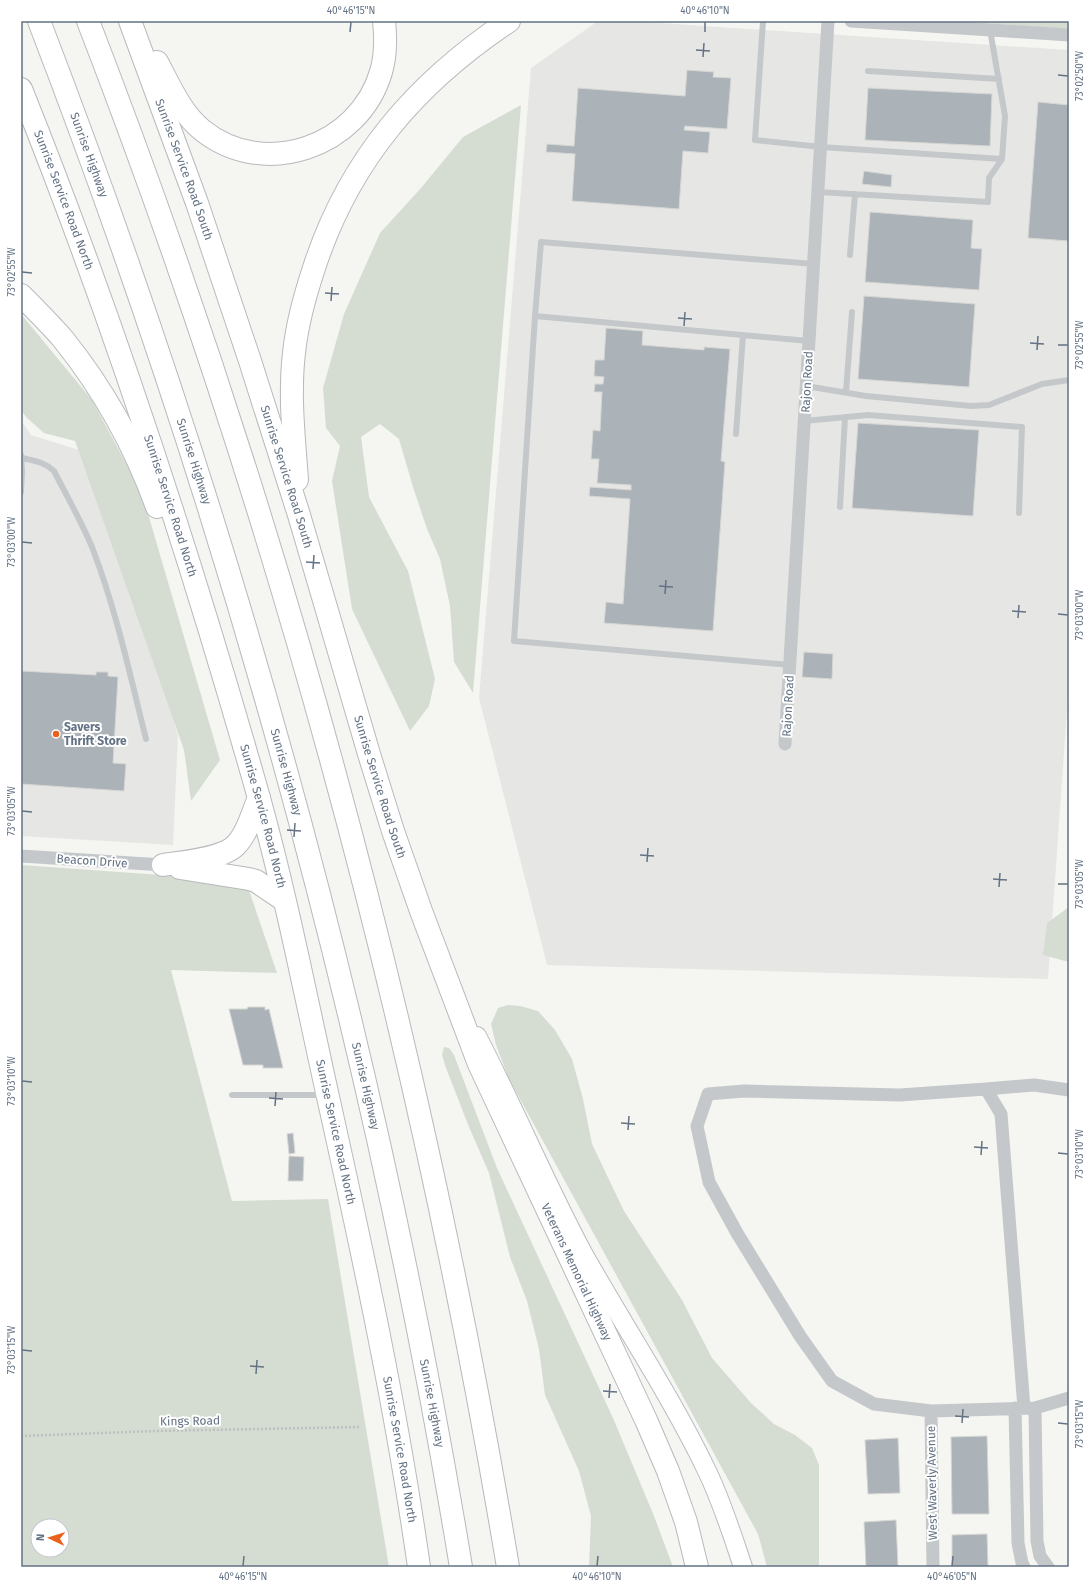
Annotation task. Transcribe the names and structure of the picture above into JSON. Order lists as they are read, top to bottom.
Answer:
{
  "streets": {
    "highway": [
      "Sunrise Highway",
      "Sunrise Service Road South",
      "Sunrise Service Road North",
      "Veterans Memorial Highway"
    ],
    "street": ["Rajon Road", "Beacon Drive", "West Waverly Avenue"],
    "path": ["Kings Road"]
  },
  "crossings": [
    ["Sunrise Service Road South", "Veterans Memorial Highway"]
  ],
  "places": ["Savers Thrift Store"],
  "north": "left",
  "coordinates": [
    "40°46'15\"N",
    "40°46'10\"N",
    "73°02'50\"W",
    "73°02'55\"W",
    "73°03'00\"W",
    "73°03'05\"W",
    "73°03'10\"W",
    "73°03'15\"W",
    "40°46'05\"N"
  ]
}
